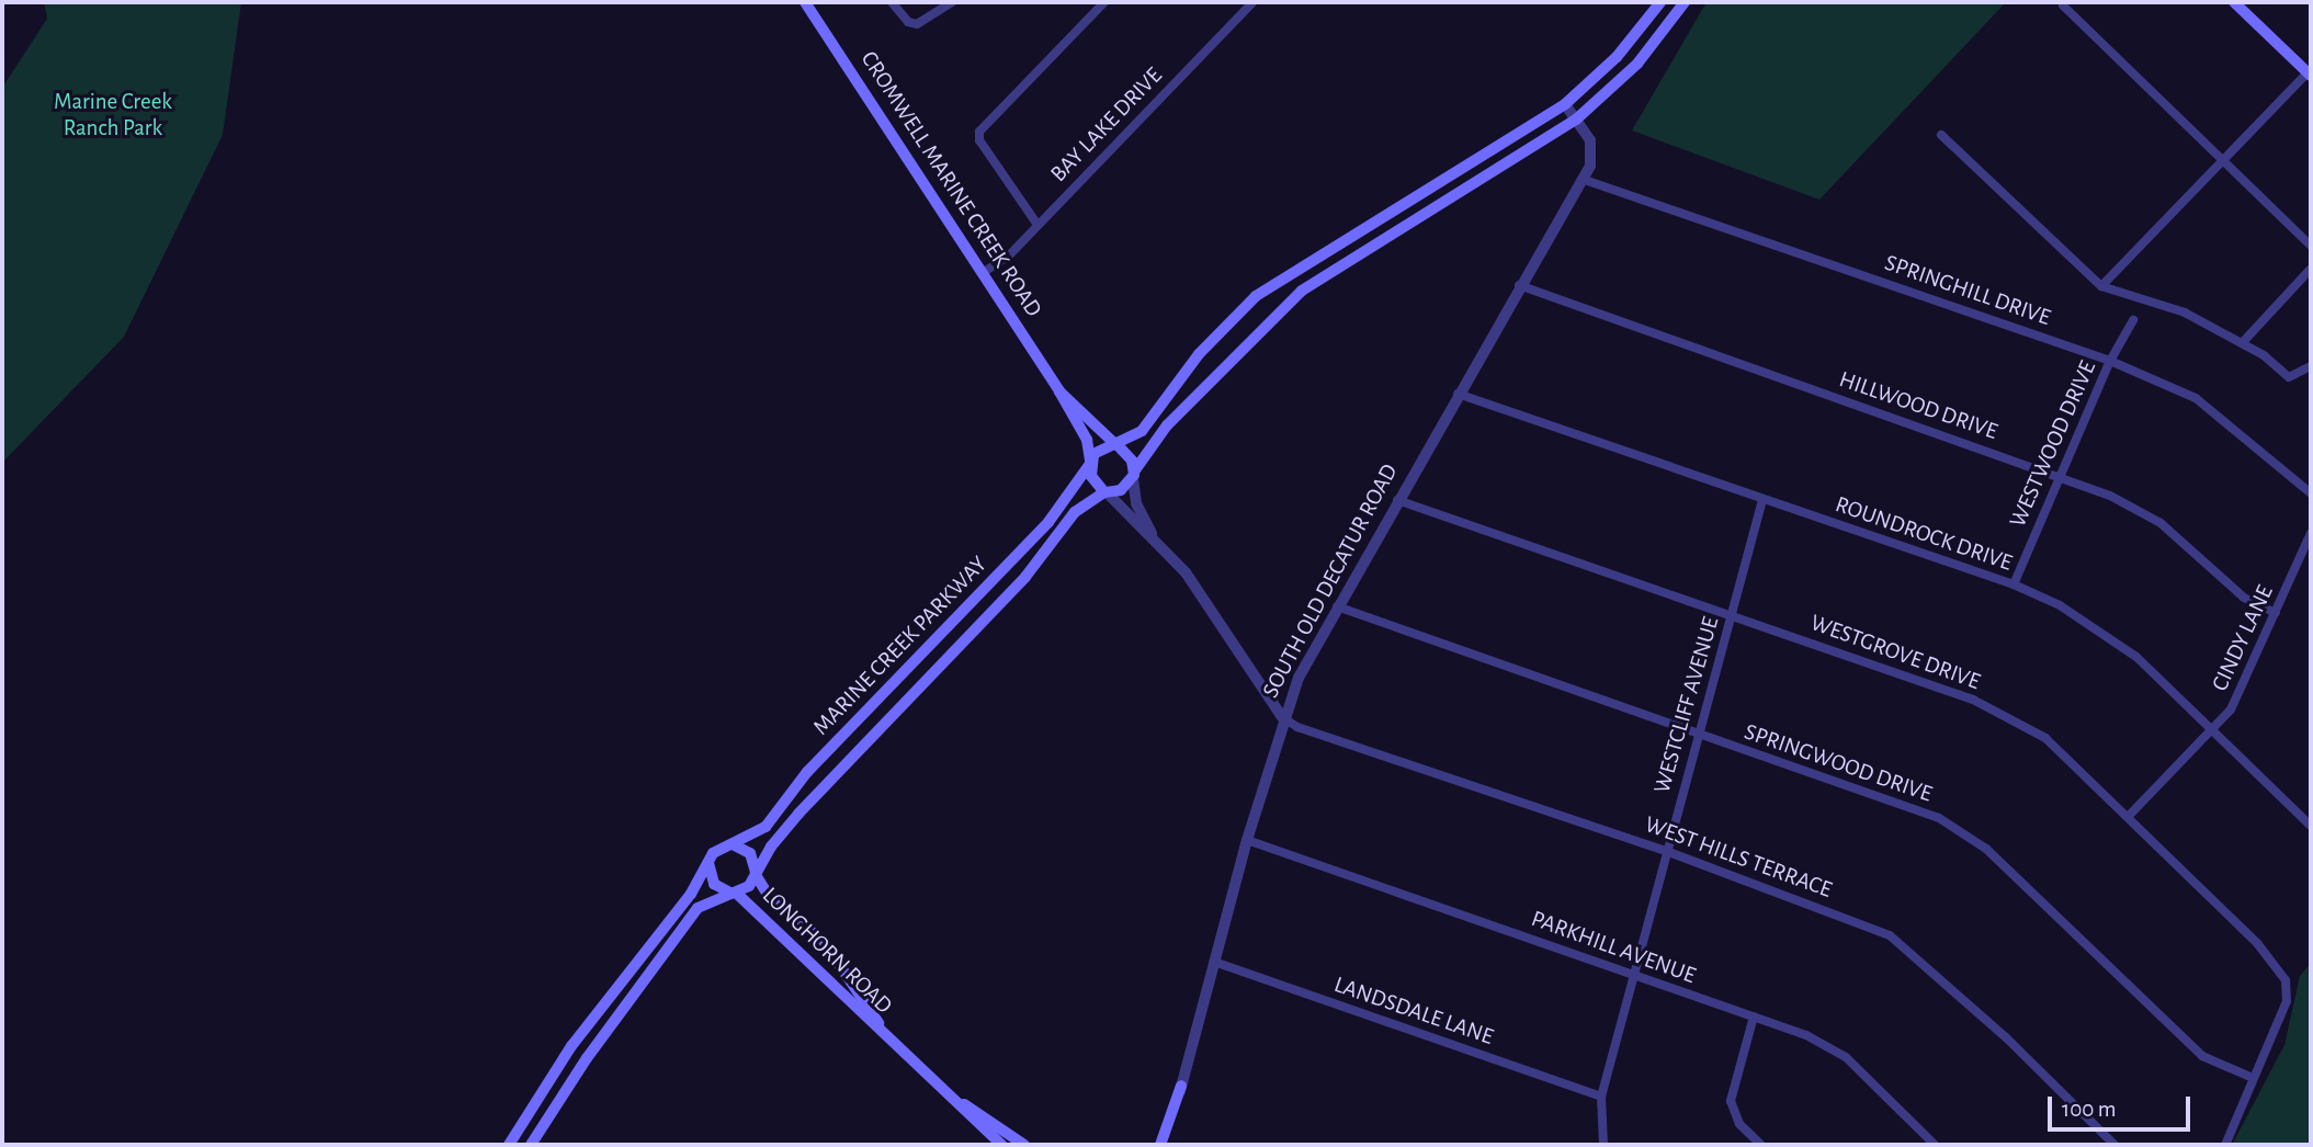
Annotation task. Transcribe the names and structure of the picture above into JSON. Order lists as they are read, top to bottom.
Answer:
{
  "streets": {
    "main road": ["CROMWELL MARINE CREEK ROAD", "MARINE CREEK PARKWAY", "LONGHORN ROAD"],
    "street": [
      "BAY LAKE DRIVE",
      "SPRINGHILL DRIVE",
      "HILLWOOD DRIVE",
      "WESTWOOD DRIVE",
      "ROUNDROCK DRIVE",
      "SOUTH OLD DECATUR ROAD",
      "CINDY LANE",
      "WESTGROVE DRIVE",
      "WESTCLIFF AVENUE",
      "SPRINGWOOD DRIVE",
      "WEST HILLS TERRACE",
      "PARKHILL AVENUE",
      "LANDSDALE LANE"
    ]
  },
  "crossings": [
    ["BAY LAKE DRIVE", "CROMWELL MARINE CREEK ROAD"],
    ["CROMWELL MARINE CREEK ROAD", "MARINE CREEK PARKWAY"],
    ["SPRINGHILL DRIVE", "WESTWOOD DRIVE"],
    ["SPRINGHILL DRIVE", "SOUTH OLD DECATUR ROAD"],
    ["HILLWOOD DRIVE", "WESTWOOD DRIVE"],
    ["HILLWOOD DRIVE", "SOUTH OLD DECATUR ROAD"],
    ["HILLWOOD DRIVE", "CINDY LANE"],
    ["WESTWOOD DRIVE", "ROUNDROCK DRIVE"],
    ["ROUNDROCK DRIVE", "SOUTH OLD DECATUR ROAD"],
    ["ROUNDROCK DRIVE", "CINDY LANE"],
    ["ROUNDROCK DRIVE", "WESTCLIFF AVENUE"],
    ["SOUTH OLD DECATUR ROAD", "WESTGROVE DRIVE"],
    ["SOUTH OLD DECATUR ROAD", "SPRINGWOOD DRIVE"],
    ["SOUTH OLD DECATUR ROAD", "WEST HILLS TERRACE"],
    ["SOUTH OLD DECATUR ROAD", "PARKHILL AVENUE"],
    ["SOUTH OLD DECATUR ROAD", "LANDSDALE LANE"],
    ["CINDY LANE", "WESTGROVE DRIVE"],
    ["MARINE CREEK PARKWAY", "LONGHORN ROAD"],
    ["WESTGROVE DRIVE", "WESTCLIFF AVENUE"],
    ["WESTGROVE DRIVE", "SPRINGWOOD DRIVE"],
    ["WESTCLIFF AVENUE", "SPRINGWOOD DRIVE"],
    ["WESTCLIFF AVENUE", "WEST HILLS TERRACE"],
    ["WESTCLIFF AVENUE", "PARKHILL AVENUE"],
    ["WESTCLIFF AVENUE", "LANDSDALE LANE"]
  ],
  "parks": ["Marine Creek Ranch Park"],
  "scale_bar": "100 m"
}
